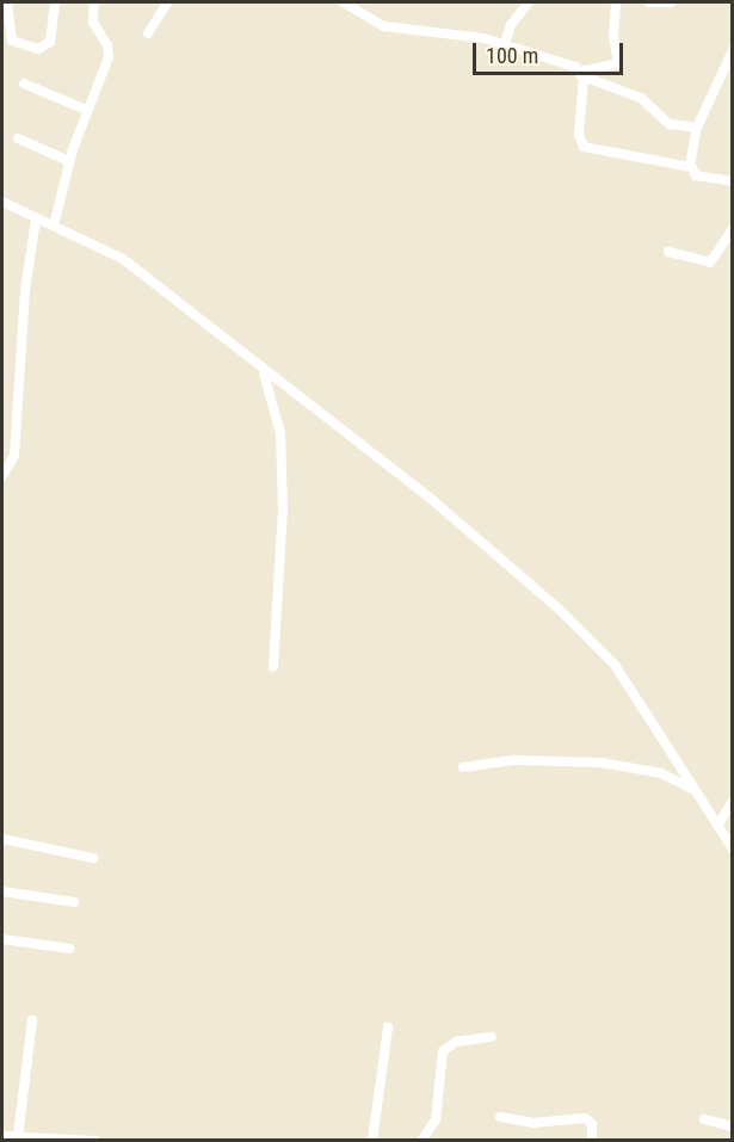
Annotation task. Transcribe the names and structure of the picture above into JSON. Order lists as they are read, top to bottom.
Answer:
{
  "scale_bar": "100 m"
}
